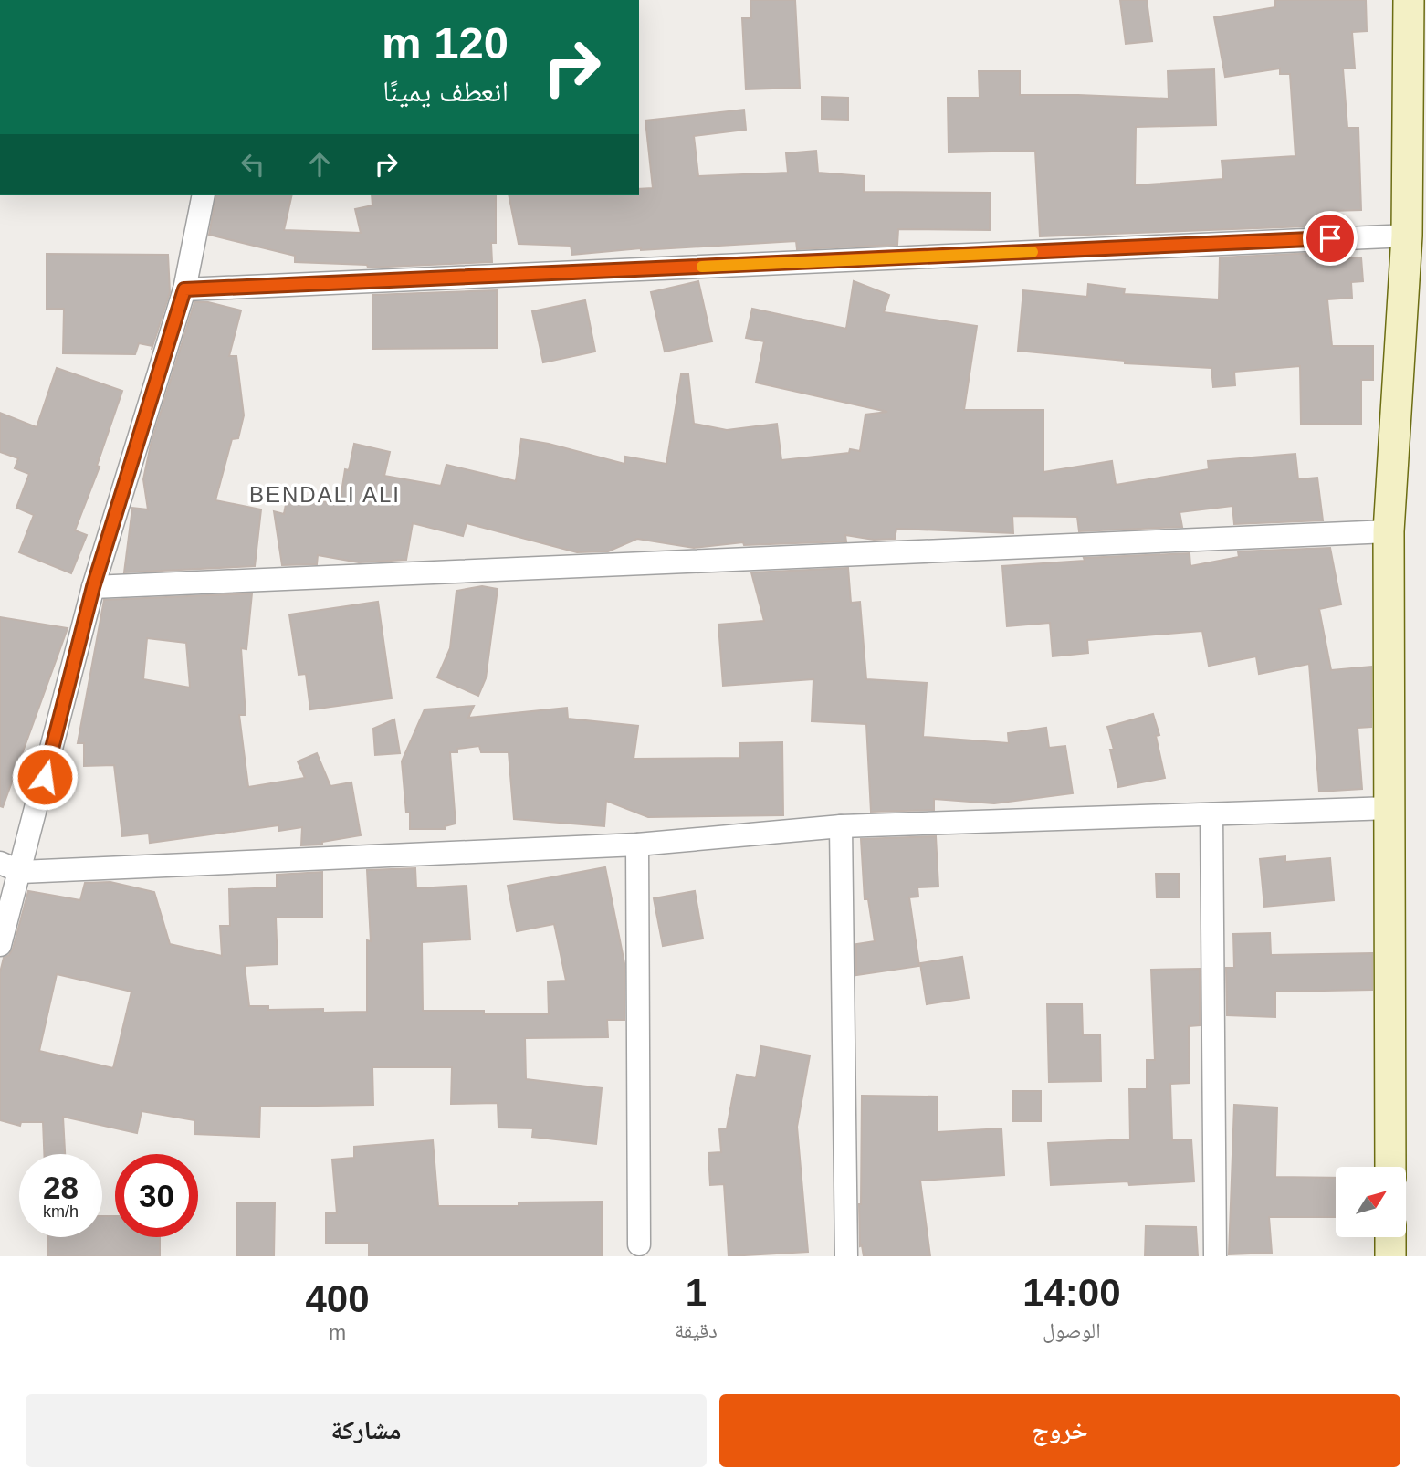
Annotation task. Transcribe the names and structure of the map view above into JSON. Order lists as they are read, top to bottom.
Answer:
{
  "districts": ["BENDALI ALI"],
  "north": "top right",
  "page": {
    "turn": ["120 m", "انعطف يمينًا"],
    "speed": "28 km/h",
    "limit": "30",
    "eta": [
      "14:00",
      "الوصول",
      "1",
      "دقيقة",
      "400",
      "m"
    ],
    "buttons": ["خروج", "مشاركة"]
  }
}
